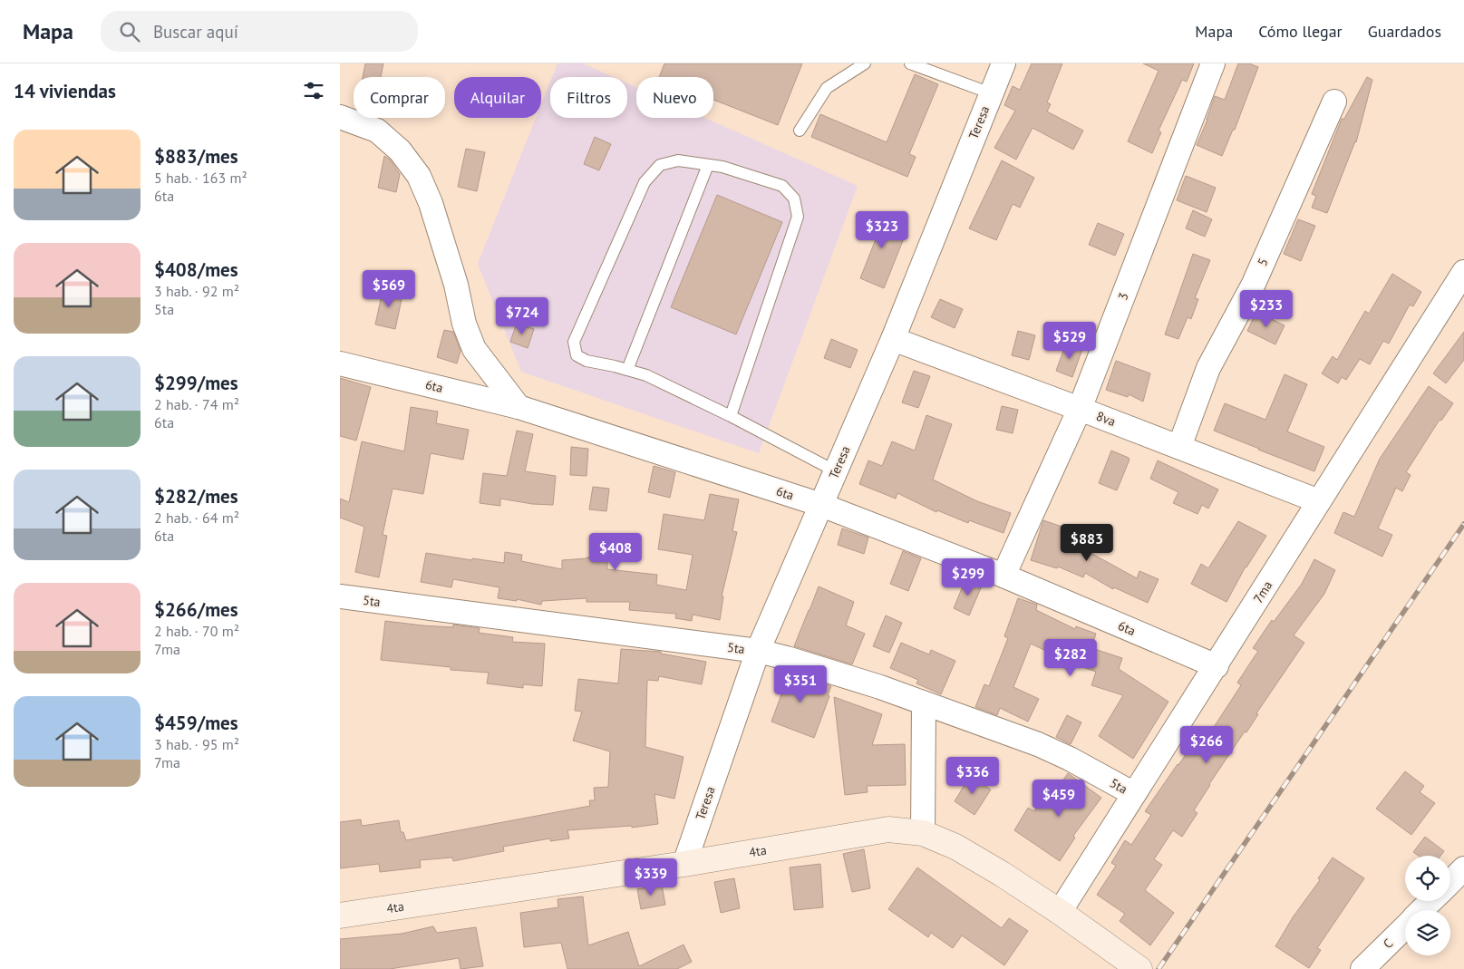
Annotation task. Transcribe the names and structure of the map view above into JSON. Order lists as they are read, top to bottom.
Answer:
{
  "streets": {
    "street": [
      "Teresa",
      "5",
      "3",
      "6ta",
      "8va",
      "7ma",
      "5ta",
      "4ta",
      "C"
    ]
  },
  "crossings": [
    ["Teresa", "6ta"],
    ["Teresa", "8va"],
    ["Teresa", "5ta"],
    ["Teresa", "4ta"],
    ["5", "8va"],
    ["3", "6ta"],
    ["3", "8va"],
    ["6ta", "7ma"],
    ["8va", "7ma"],
    ["7ma", "5ta"],
    ["7ma", "4ta"]
  ],
  "page": {
    "header": "Mapa",
    "search": "Buscar aquí",
    "nav": ["Mapa", "Cómo llegar", "Guardados"],
    "heading": "14 viviendas",
    "chip": [
      "Comprar",
      "Alquilar",
      "Filtros",
      "Nuevo"
    ],
    "list": [
      {
        "name": "$883/mes",
        "note": "5 hab. · 163 m² · 6ta"
      },
      {
        "name": "$408/mes",
        "note": "3 hab. · 92 m² · 5ta"
      },
      {
        "name": "$299/mes",
        "note": "2 hab. · 74 m² · 6ta"
      },
      {
        "name": "$282/mes",
        "note": "2 hab. · 64 m² · 6ta"
      },
      {
        "name": "$266/mes",
        "note": "2 hab. · 70 m² · 7ma"
      },
      {
        "name": "$459/mes",
        "note": "3 hab. · 95 m² · 7ma"
      }
    ],
    "price": [
      "$323",
      "$569",
      "$233",
      "$724",
      "$529",
      "$883",
      "$408",
      "$299",
      "$282",
      "$351",
      "$266",
      "$336",
      "$459",
      "$339"
    ]
  }
}
